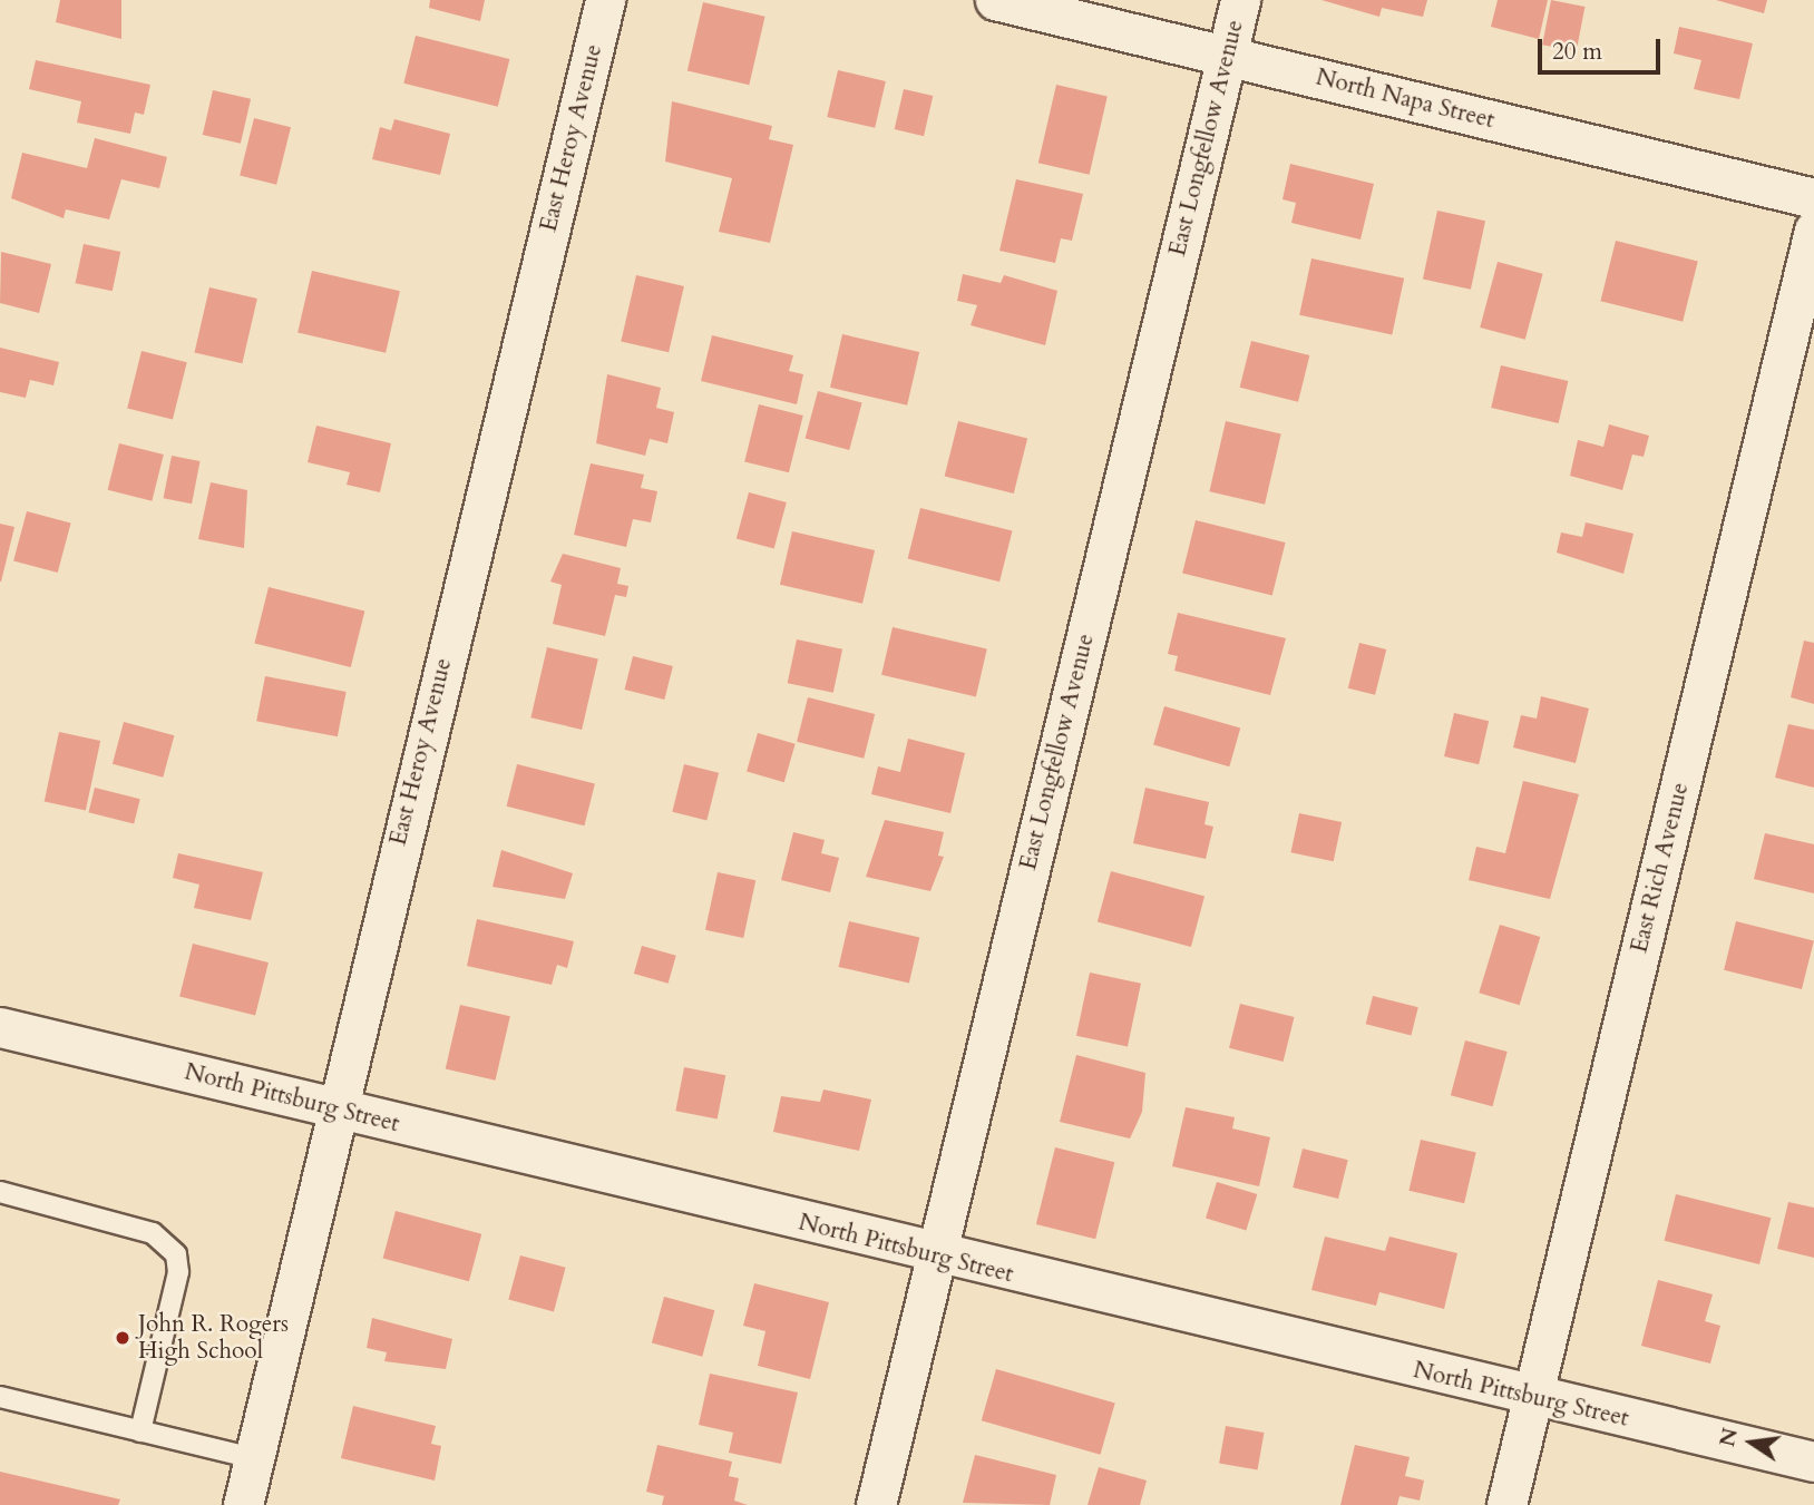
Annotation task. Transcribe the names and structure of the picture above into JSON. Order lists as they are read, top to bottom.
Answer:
{
  "streets": {
    "street": [
      "North Napa Street",
      "East Heroy Avenue",
      "East Longfellow Avenue",
      "East Rich Avenue",
      "North Pittsburg Street"
    ]
  },
  "crossings": [
    ["North Napa Street", "East Longfellow Avenue"],
    ["East Heroy Avenue", "North Pittsburg Street"],
    ["East Longfellow Avenue", "North Pittsburg Street"],
    ["East Rich Avenue", "North Pittsburg Street"]
  ],
  "places": ["John R. Rogers High School"],
  "scale_bar": "20 m",
  "north": "left"
}
